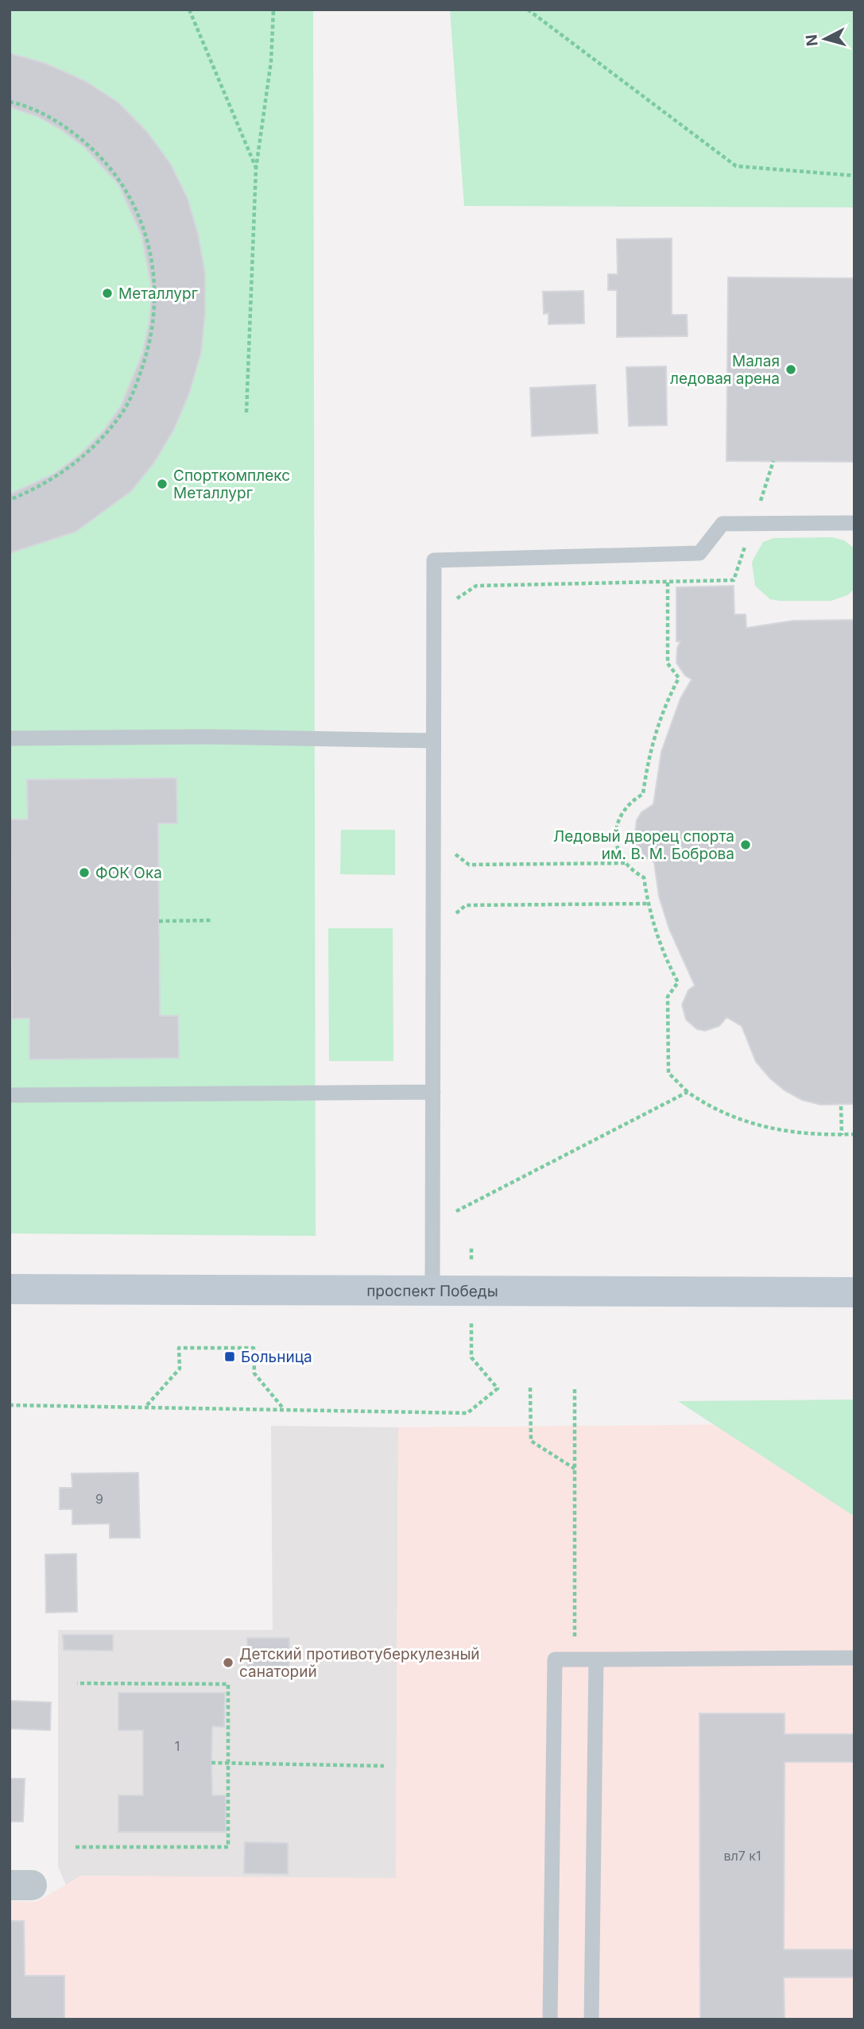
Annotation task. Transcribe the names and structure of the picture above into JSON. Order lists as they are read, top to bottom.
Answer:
{
  "streets": {
    "main road": ["проспект Победы"]
  },
  "places": {
    "other": [
      "Металлург",
      "Малая ледовая арена",
      "Спорткомплекс Металлург",
      "Ледовый дворец спорта им. В. М. Боброва",
      "ФОК Ока",
      "Детский противотуберкулезный санаторий"
    ],
    "transit": ["Больница"]
  },
  "house_numbers": ["9", "1", "вл7 к1"],
  "north": "left"
}
